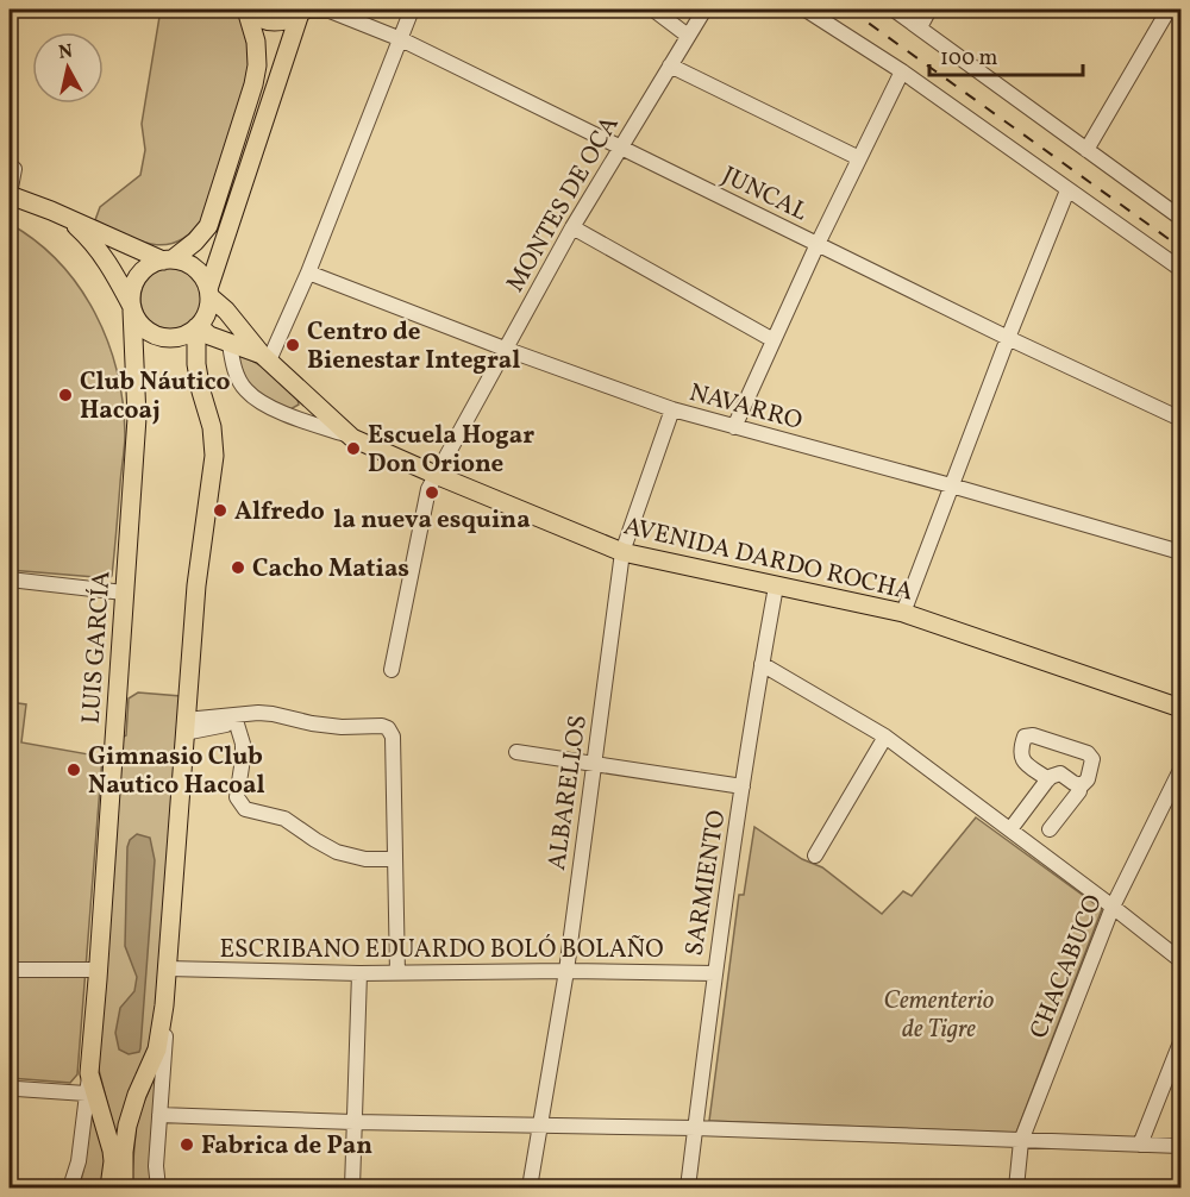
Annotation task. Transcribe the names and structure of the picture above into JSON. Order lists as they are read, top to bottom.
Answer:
{
  "streets": {
    "main road": ["AVENIDA DARDO ROCHA", "LUIS GARCÍA"],
    "street": [
      "JUNCAL",
      "MONTES DE OCA",
      "NAVARRO",
      "ALBARELLOS",
      "SARMIENTO",
      "ESCRIBANO EDUARDO BOLÓ BOLAÑO",
      "CHACABUCO"
    ]
  },
  "crossings": [
    ["JUNCAL", "MONTES DE OCA"],
    ["MONTES DE OCA", "NAVARRO"],
    ["MONTES DE OCA", "AVENIDA DARDO ROCHA"],
    ["NAVARRO", "ALBARELLOS"],
    ["AVENIDA DARDO ROCHA", "LUIS GARCÍA"],
    ["AVENIDA DARDO ROCHA", "ALBARELLOS"],
    ["AVENIDA DARDO ROCHA", "SARMIENTO"],
    ["ALBARELLOS", "ESCRIBANO EDUARDO BOLÓ BOLAÑO"],
    ["SARMIENTO", "ESCRIBANO EDUARDO BOLÓ BOLAÑO"]
  ],
  "parks": ["Cementerio de Tigre"],
  "places": [
    "Centro de Bienestar Integral",
    "Club Náutico Hacoaj",
    "Escuela Hogar Don Orione",
    "la nueva esquina",
    "Alfredo",
    "Cacho Matias",
    "Gimnasio Club Nautico Hacoal",
    "Fabrica de Pan"
  ],
  "scale_bar": "100 m",
  "north": "top"
}
